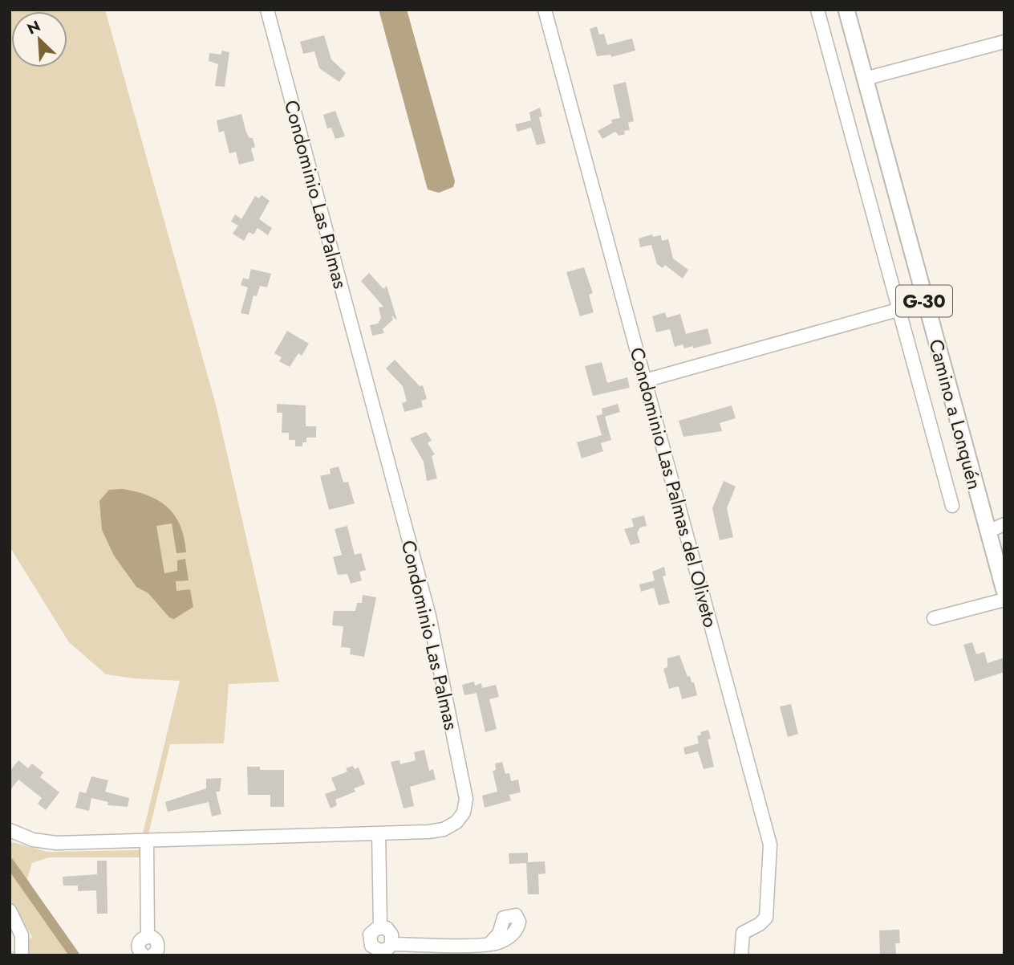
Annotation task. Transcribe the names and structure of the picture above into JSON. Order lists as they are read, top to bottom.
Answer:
{
  "streets": {
    "main road": ["G-30", "Camino a Lonquén"],
    "street": ["Condominio Las Palmas", "Condominio Las Palmas del Oliveto"]
  },
  "north": "top left"
}
